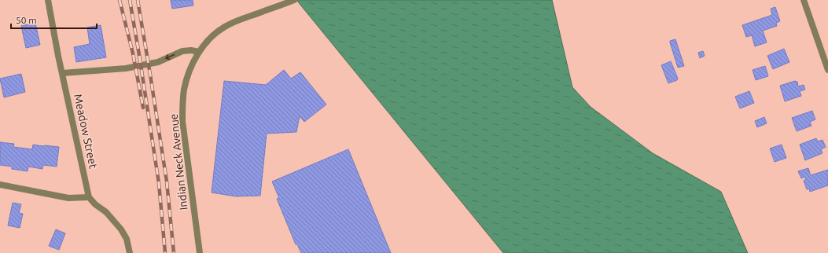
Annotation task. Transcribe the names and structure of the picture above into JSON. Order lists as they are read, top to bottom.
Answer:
{
  "streets": {
    "street": ["Meadow Street", "Indian Neck Avenue"]
  },
  "scale_bar": "50 m"
}
